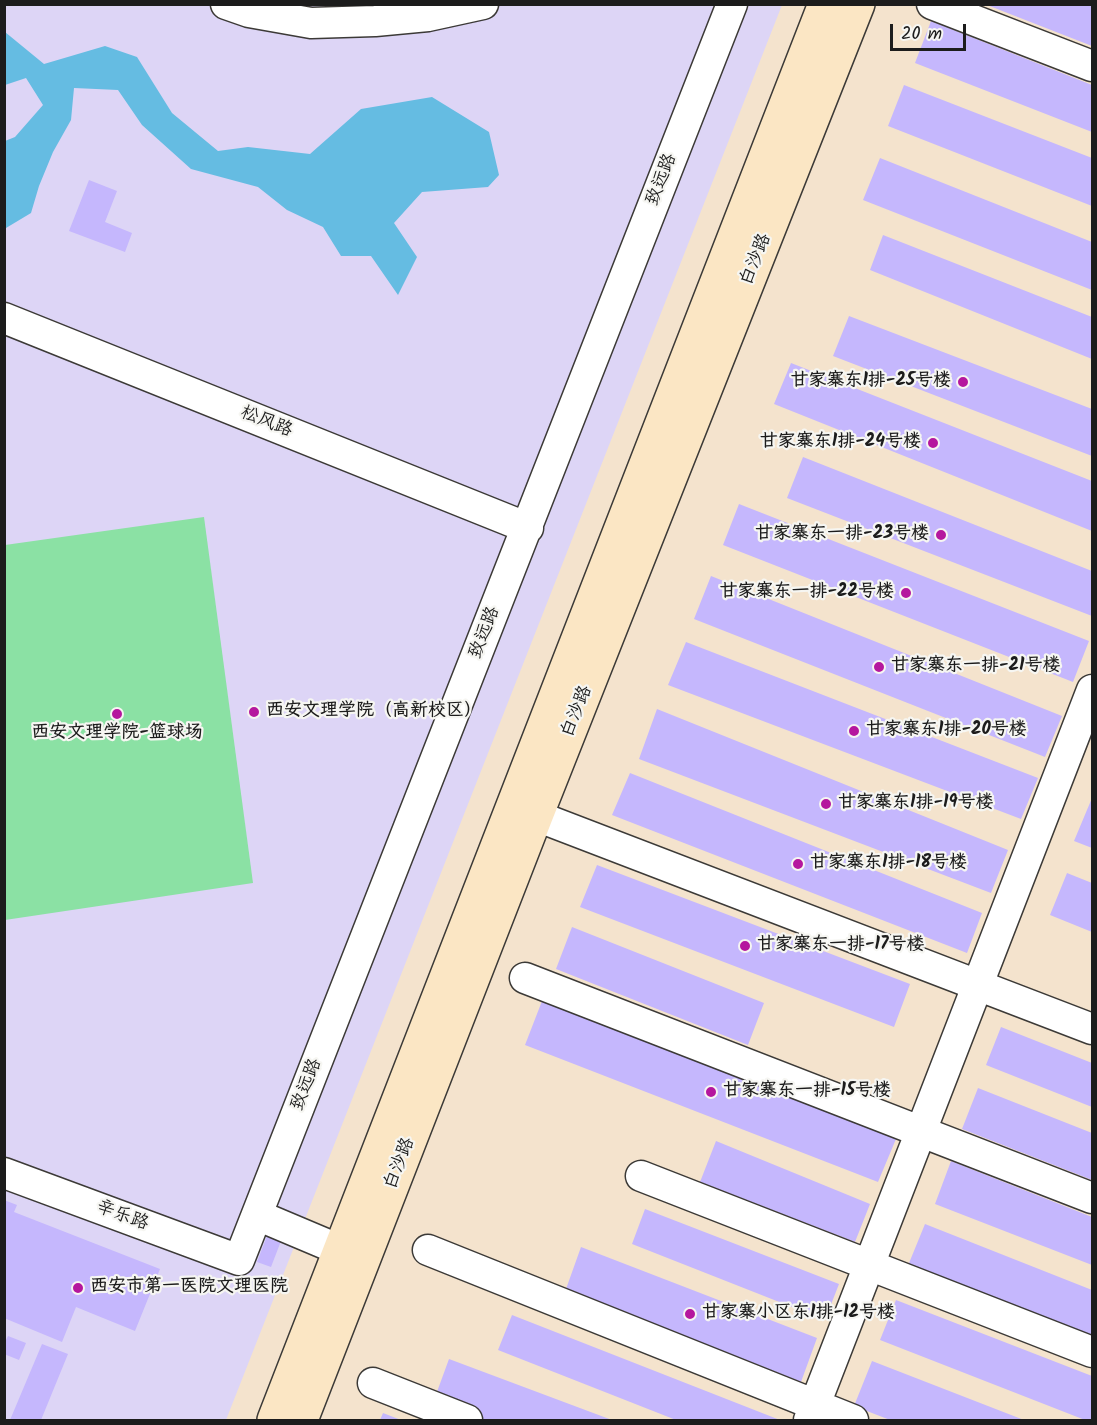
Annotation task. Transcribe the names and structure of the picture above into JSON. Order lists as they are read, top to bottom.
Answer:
{
  "streets": {
    "street": [
      "致远路",
      "白沙路",
      "松风路",
      "辛乐路"
    ]
  },
  "crossings": [
    ["致远路", "松风路"],
    ["致远路", "辛乐路"]
  ],
  "places": [
    "甘家寨东1排-25号楼",
    "甘家寨东1排-24号楼",
    "甘家寨东一排-23号楼",
    "甘家寨东一排-22号楼",
    "甘家寨东一排-21号楼",
    "西安文理学院（高新校区）",
    "西安文理学院-篮球场",
    "甘家寨东1排-20号楼",
    "甘家寨东1排-19号楼",
    "甘家寨东1排-18号楼",
    "甘家寨东一排-17号楼",
    "甘家寨东一排-15号楼",
    "西安市第一医院文理医院",
    "甘家寨小区东1排-12号楼"
  ],
  "scale_bar": "20 m"
}
